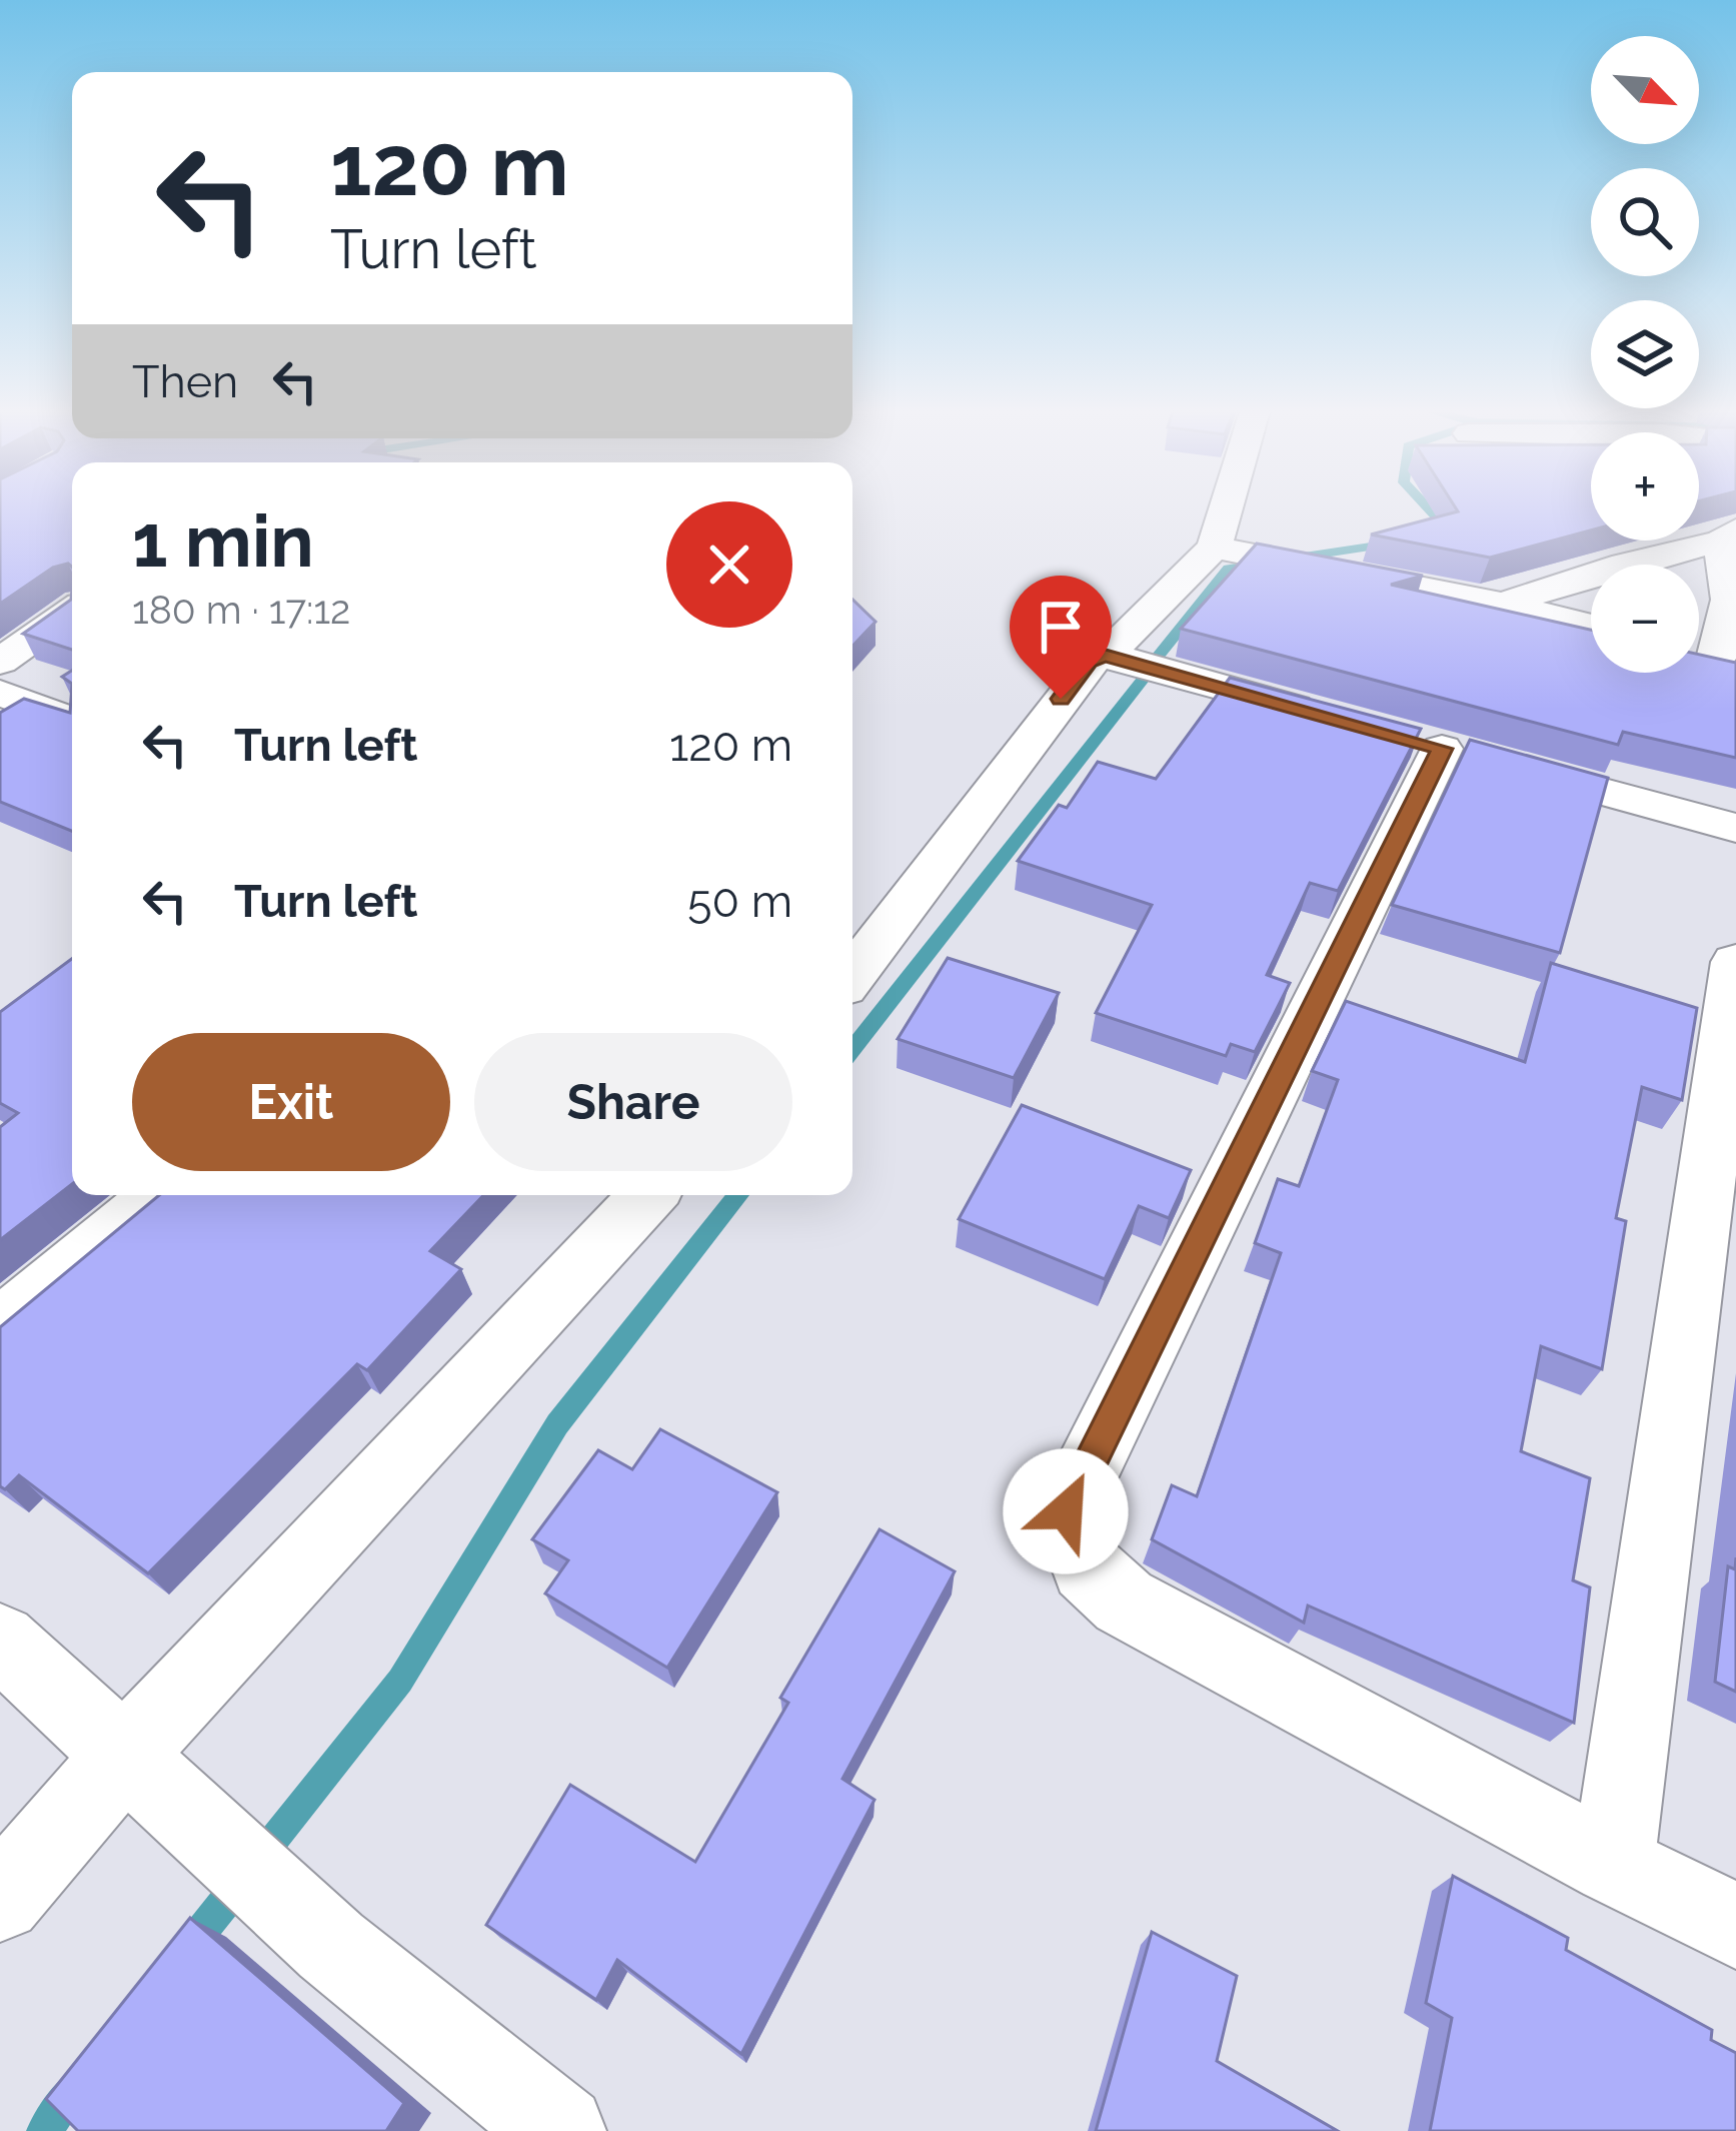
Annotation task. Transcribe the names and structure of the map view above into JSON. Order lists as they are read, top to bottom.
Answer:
{
  "north": "bottom right",
  "page": {
    "map_buttons": ["+", "−"],
    "turn": ["120 m", "Turn left"],
    "then": "Then",
    "heading": ["1 min", "180 m · 17:12"],
    "list": [
      {
        "name": "Turn left",
        "value": "120 m"
      },
      {
        "name": "Turn left",
        "value": "50 m"
      }
    ],
    "buttons": ["Exit", "Share"]
  }
}
